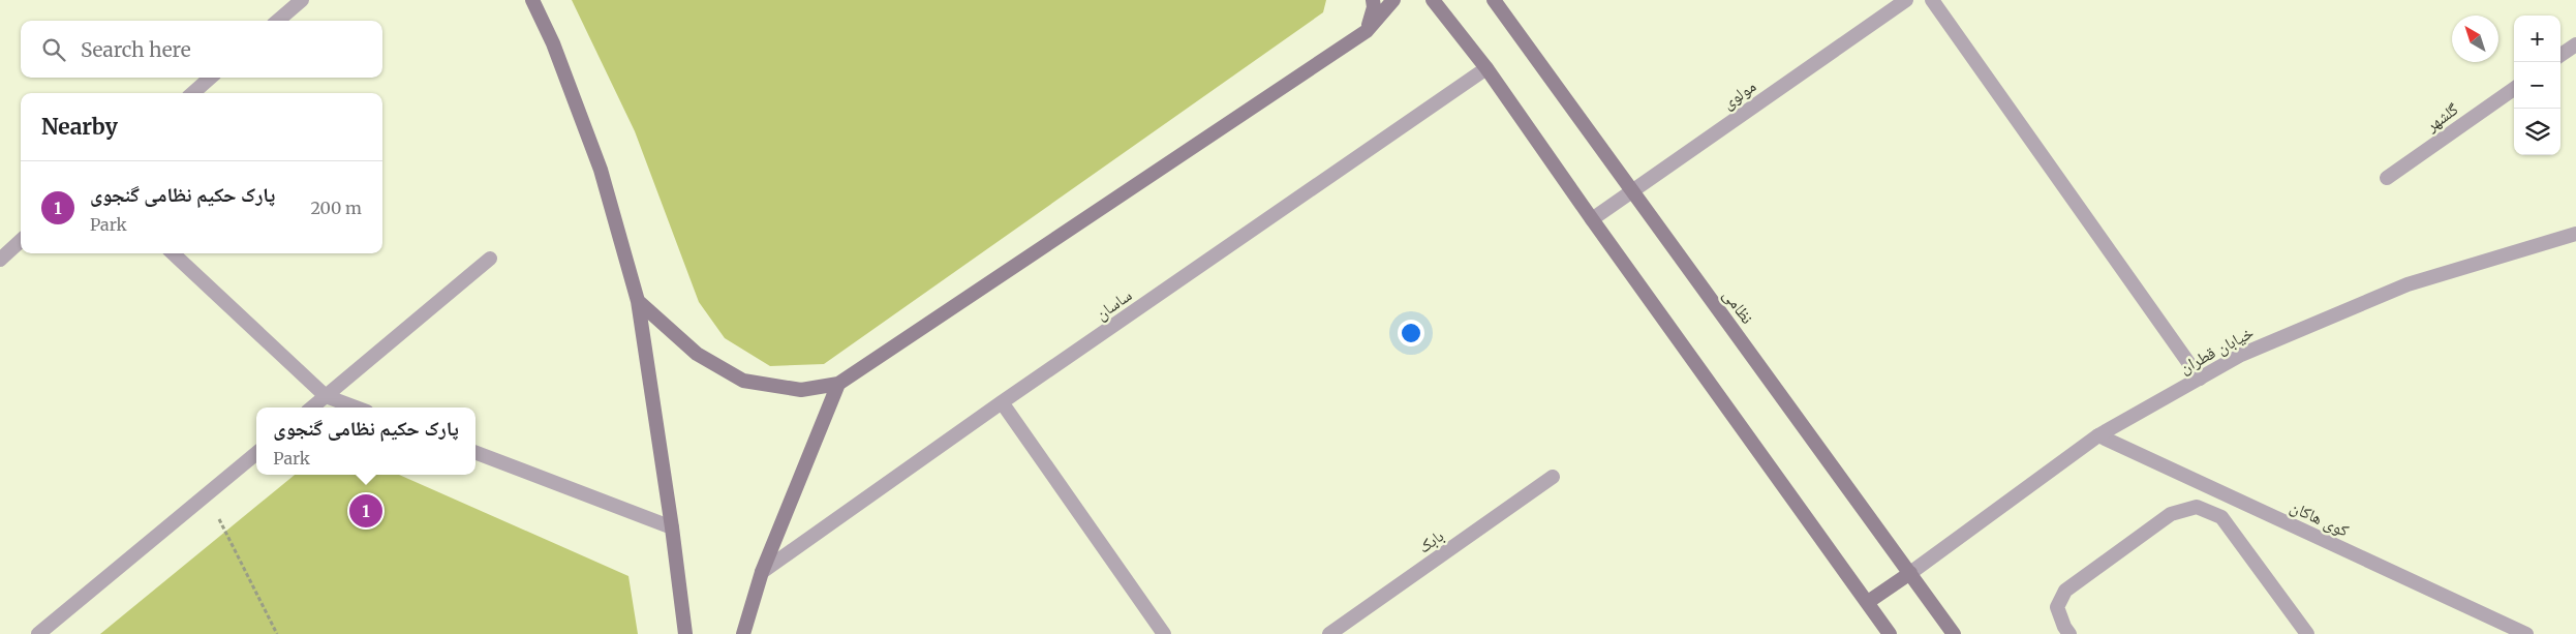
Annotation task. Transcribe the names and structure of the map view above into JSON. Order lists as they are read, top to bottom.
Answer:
{
  "streets": {
    "main road": ["نظامی"],
    "street": [
      "مولوی",
      "گلشهر",
      "ساسان",
      "خیابان قطران",
      "کوی هاکان",
      "بابک"
    ]
  },
  "crossings": [
    ["مولوی", "نظامی"],
    ["نظامی", "خیابان قطران"],
    ["خیابان قطران", "کوی هاکان"]
  ],
  "north": "top left",
  "page": {
    "map_buttons": ["+", "−"],
    "search": "Search here",
    "heading": "Nearby",
    "list": [
      {
        "mark": "1",
        "name": "پارک حکیم نظامی گنجوی",
        "note": "Park",
        "value": "200 m"
      }
    ],
    "popup": ["پارک حکیم نظامی گنجوی", "Park"],
    "pins": "1"
  }
}
